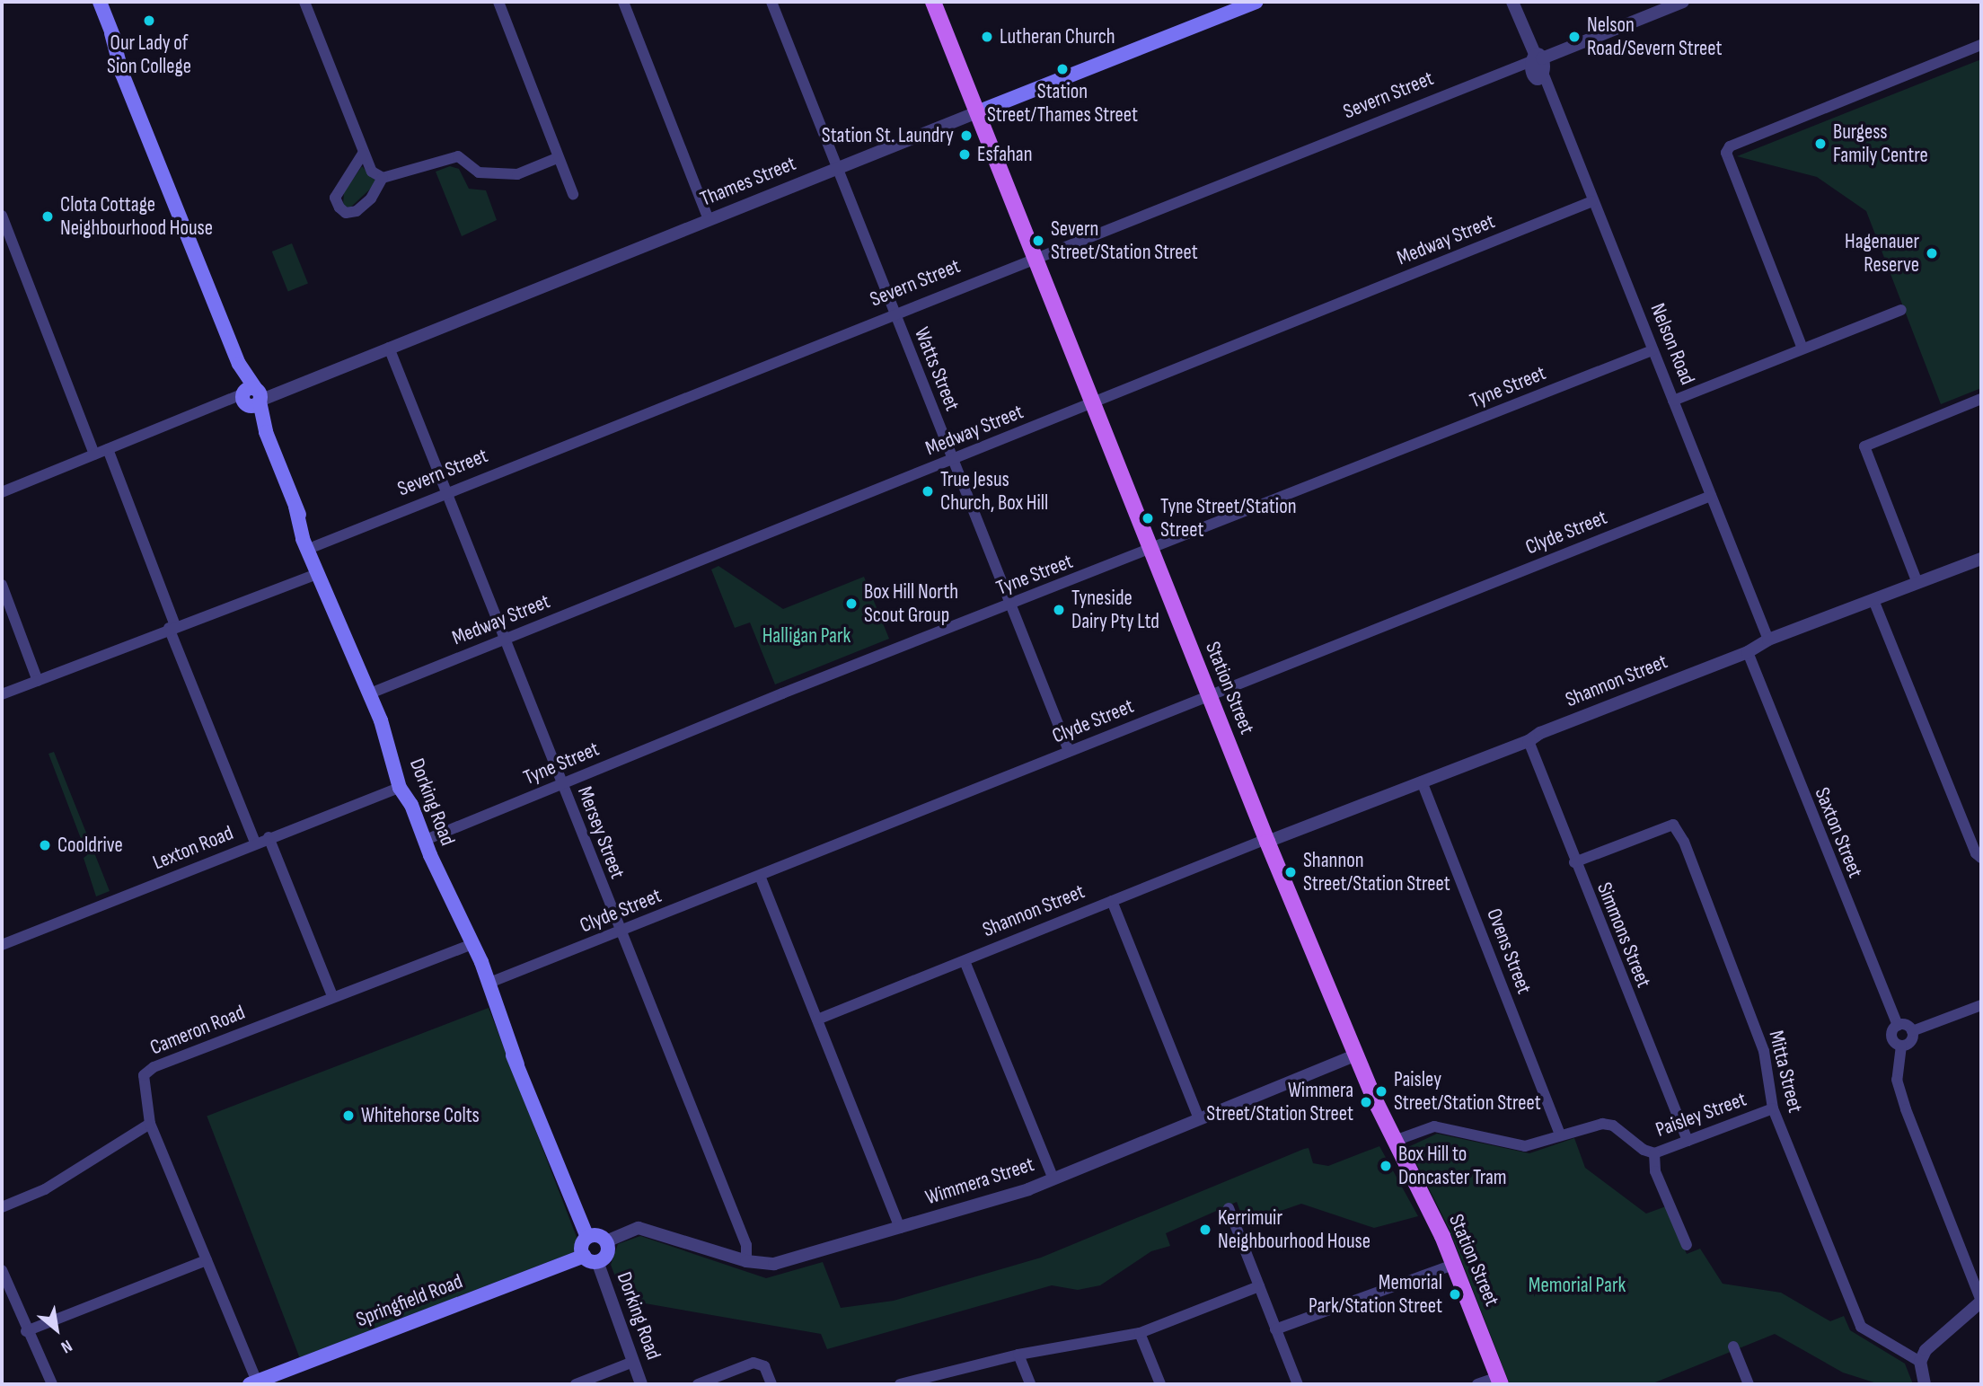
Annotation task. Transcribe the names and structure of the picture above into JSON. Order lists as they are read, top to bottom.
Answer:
{
  "streets": {
    "main road": [
      "Thames Street",
      "Station Street",
      "Dorking Road",
      "Springfield Road"
    ],
    "street": [
      "Severn Street",
      "Medway Street",
      "Nelson Road",
      "Watts Street",
      "Tyne Street",
      "Clyde Street",
      "Shannon Street",
      "Mersey Street",
      "Saxton Street",
      "Lexton Road",
      "Simmons Street",
      "Ovens Street",
      "Cameron Road",
      "Mitta Street",
      "Paisley Street",
      "Wimmera Street"
    ]
  },
  "crossings": [
    ["Severn Street", "Nelson Road"],
    ["Severn Street", "Watts Street"],
    ["Severn Street", "Station Street"],
    ["Severn Street", "Dorking Road"],
    ["Severn Street", "Mersey Street"],
    ["Thames Street", "Watts Street"],
    ["Thames Street", "Station Street"],
    ["Thames Street", "Dorking Road"],
    ["Thames Street", "Mersey Street"],
    ["Medway Street", "Nelson Road"],
    ["Medway Street", "Watts Street"],
    ["Medway Street", "Station Street"],
    ["Medway Street", "Dorking Road"],
    ["Medway Street", "Mersey Street"],
    ["Nelson Road", "Tyne Street"],
    ["Nelson Road", "Clyde Street"],
    ["Nelson Road", "Shannon Street"],
    ["Watts Street", "Tyne Street"],
    ["Watts Street", "Clyde Street"],
    ["Tyne Street", "Station Street"],
    ["Tyne Street", "Dorking Road"],
    ["Tyne Street", "Mersey Street"],
    ["Clyde Street", "Station Street"],
    ["Clyde Street", "Dorking Road"],
    ["Clyde Street", "Mersey Street"],
    ["Shannon Street", "Station Street"],
    ["Shannon Street", "Saxton Street"],
    ["Shannon Street", "Simmons Street"],
    ["Shannon Street", "Ovens Street"],
    ["Station Street", "Paisley Street"],
    ["Station Street", "Wimmera Street"],
    ["Dorking Road", "Lexton Road"],
    ["Dorking Road", "Cameron Road"],
    ["Dorking Road", "Wimmera Street"],
    ["Dorking Road", "Springfield Road"],
    ["Mersey Street", "Wimmera Street"],
    ["Simmons Street", "Mitta Street"],
    ["Simmons Street", "Paisley Street"],
    ["Ovens Street", "Paisley Street"],
    ["Cameron Road", "Springfield Road"],
    ["Mitta Street", "Paisley Street"],
    ["Wimmera Street", "Springfield Road"]
  ],
  "parks": ["Halligan Park", "Memorial Park"],
  "places": [
    "Our Lady of Sion College",
    "Lutheran Church",
    "Nelson Road/Severn Street",
    "Station Street/Thames Street",
    "Station St. Laundry",
    "Burgess Family Centre",
    "Esfahan",
    "Clota Cottage Neighbourhood House",
    "Severn Street/Station Street",
    "Hagenauer Reserve",
    "True Jesus Church, Box Hill",
    "Tyne Street/Station Street",
    "Box Hill North Scout Group",
    "Tyneside Dairy Pty Ltd",
    "Cooldrive",
    "Shannon Street/Station Street",
    "Paisley Street/Station Street",
    "Wimmera Street/Station Street",
    "Whitehorse Colts",
    "Box Hill to Doncaster Tram",
    "Kerrimuir Neighbourhood House",
    "Memorial Park/Station Street"
  ],
  "north": "bottom right"
}
